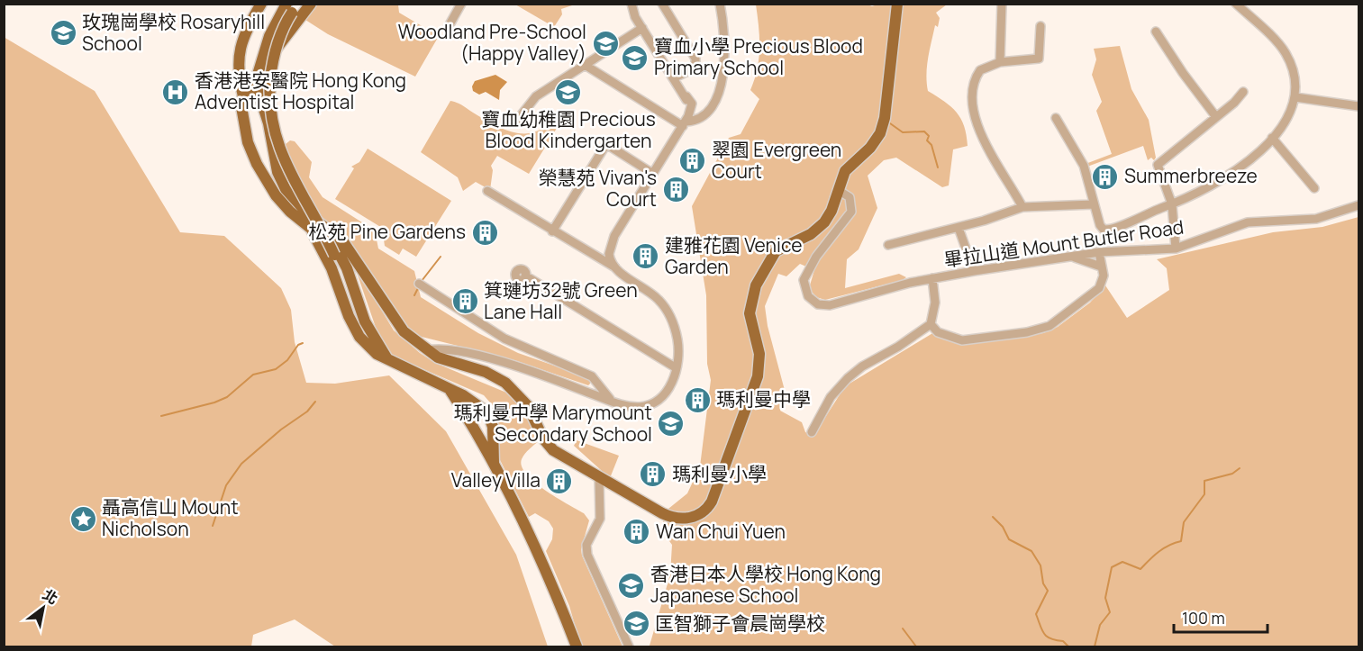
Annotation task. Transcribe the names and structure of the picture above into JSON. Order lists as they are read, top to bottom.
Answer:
{
  "streets": {
    "street": ["畢拉山道 Mount Butler Road"]
  },
  "places": {
    "school or university": [
      "玫瑰崗學校 Rosaryhill School",
      "Woodland Pre-School (Happy Valley)",
      "寶血小學 Precious Blood Primary School",
      "寶血幼稚園 Precious Blood Kindergarten",
      "瑪利曼中學 Marymount Secondary School",
      "香港日本人學校 Hong Kong Japanese School",
      "匡智獅子會晨崗學校"
    ],
    "hospital": ["香港港安醫院 Hong Kong Adventist Hospital"],
    "building": [
      "翠園 Evergreen Court",
      "Summerbreeze",
      "榮慧苑 Vivan's Court",
      "松苑 Pine Gardens",
      "建雅花園 Venice Garden",
      "箕璉坊32號 Green Lane Hall",
      "瑪利曼中學",
      "瑪利曼小學",
      "Valley Villa",
      "Wan Chui Yuen"
    ],
    "place": ["聶高信山 Mount Nicholson"]
  },
  "scale_bar": "100 m",
  "north": "top right"
}
